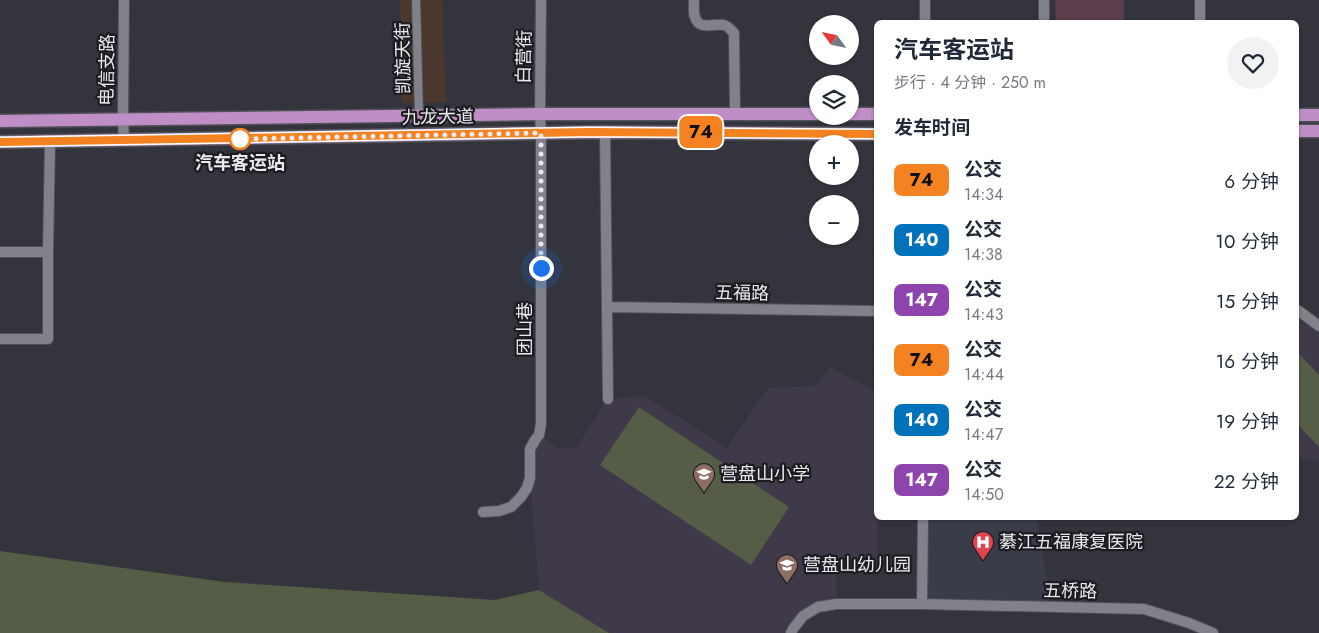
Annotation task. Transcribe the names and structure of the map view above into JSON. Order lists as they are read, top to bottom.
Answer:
{
  "streets": {
    "main road": ["九龙大道"],
    "street": [
      "白营街",
      "凯旋天街",
      "电信支路",
      "五福路",
      "团山巷",
      "五桥路"
    ]
  },
  "crossings": [
    ["白营街", "九龙大道"],
    ["白营街", "团山巷"],
    ["凯旋天街", "九龙大道"],
    ["电信支路", "九龙大道"],
    ["九龙大道", "团山巷"]
  ],
  "places": {
    "other": ["汽车客运站"],
    "school or university": ["营盘山小学", "营盘山幼儿园"],
    "hospital": ["綦江五福康复医院"]
  },
  "lines": ["bus line 74"],
  "north": "top left",
  "page": {
    "on_map": "74",
    "map_buttons": ["+", "−"],
    "heading": [
      ["汽车客运站", "步行 · 4 分钟 · 250 m"],
      "发车时间"
    ],
    "list": [
      {
        "mark": "74",
        "name": "公交",
        "note": "14:34",
        "value": "6 分钟"
      },
      {
        "mark": "140",
        "name": "公交",
        "note": "14:38",
        "value": "10 分钟"
      },
      {
        "mark": "147",
        "name": "公交",
        "note": "14:43",
        "value": "15 分钟"
      },
      {
        "mark": "74",
        "name": "公交",
        "note": "14:44",
        "value": "16 分钟"
      },
      {
        "mark": "140",
        "name": "公交",
        "note": "14:47",
        "value": "19 分钟"
      },
      {
        "mark": "147",
        "name": "公交",
        "note": "14:50",
        "value": "22 分钟"
      }
    ]
  }
}
